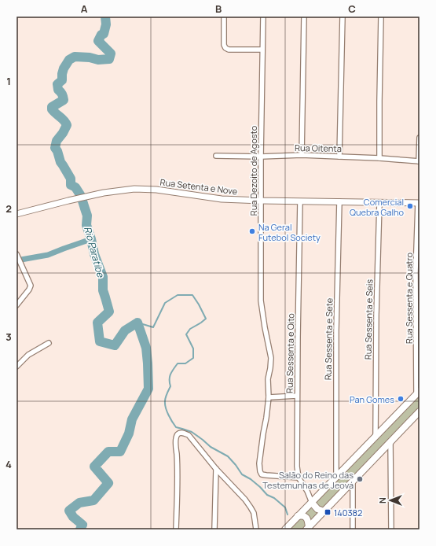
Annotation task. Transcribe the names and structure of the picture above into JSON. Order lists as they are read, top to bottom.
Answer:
{
  "streets": {
    "street": [
      "Rua Oitenta",
      "Rua Dezoito de Agosto",
      "Rua Setenta e Nove",
      "Rua Sessenta e Quatro",
      "Rua Sessenta e Seis",
      "Rua Sessenta e Sete",
      "Rua Sessenta e Oito"
    ]
  },
  "crossings": [
    ["Rua Oitenta", "Rua Dezoito de Agosto"],
    ["Rua Dezoito de Agosto", "Rua Setenta e Nove"],
    ["Rua Dezoito de Agosto", "Rua Sessenta e Oito"],
    ["Rua Setenta e Nove", "Rua Sessenta e Quatro"],
    ["Rua Setenta e Nove", "Rua Sessenta e Seis"],
    ["Rua Setenta e Nove", "Rua Sessenta e Sete"],
    ["Rua Setenta e Nove", "Rua Sessenta e Oito"]
  ],
  "water": ["Rio Paratibe"],
  "places": {
    "other": [
      "Comercial Quebra Galho",
      "Na Geral Futebol Society",
      "Pan Gomes",
      "Salão do Reino das Testemunhas de Jeová"
    ],
    "transit": ["140382"]
  },
  "north": "left",
  "grid": {
    "columns": ["A", "B", "C"],
    "rows": [
      "1",
      "2",
      "3",
      "4"
    ]
  }
}
